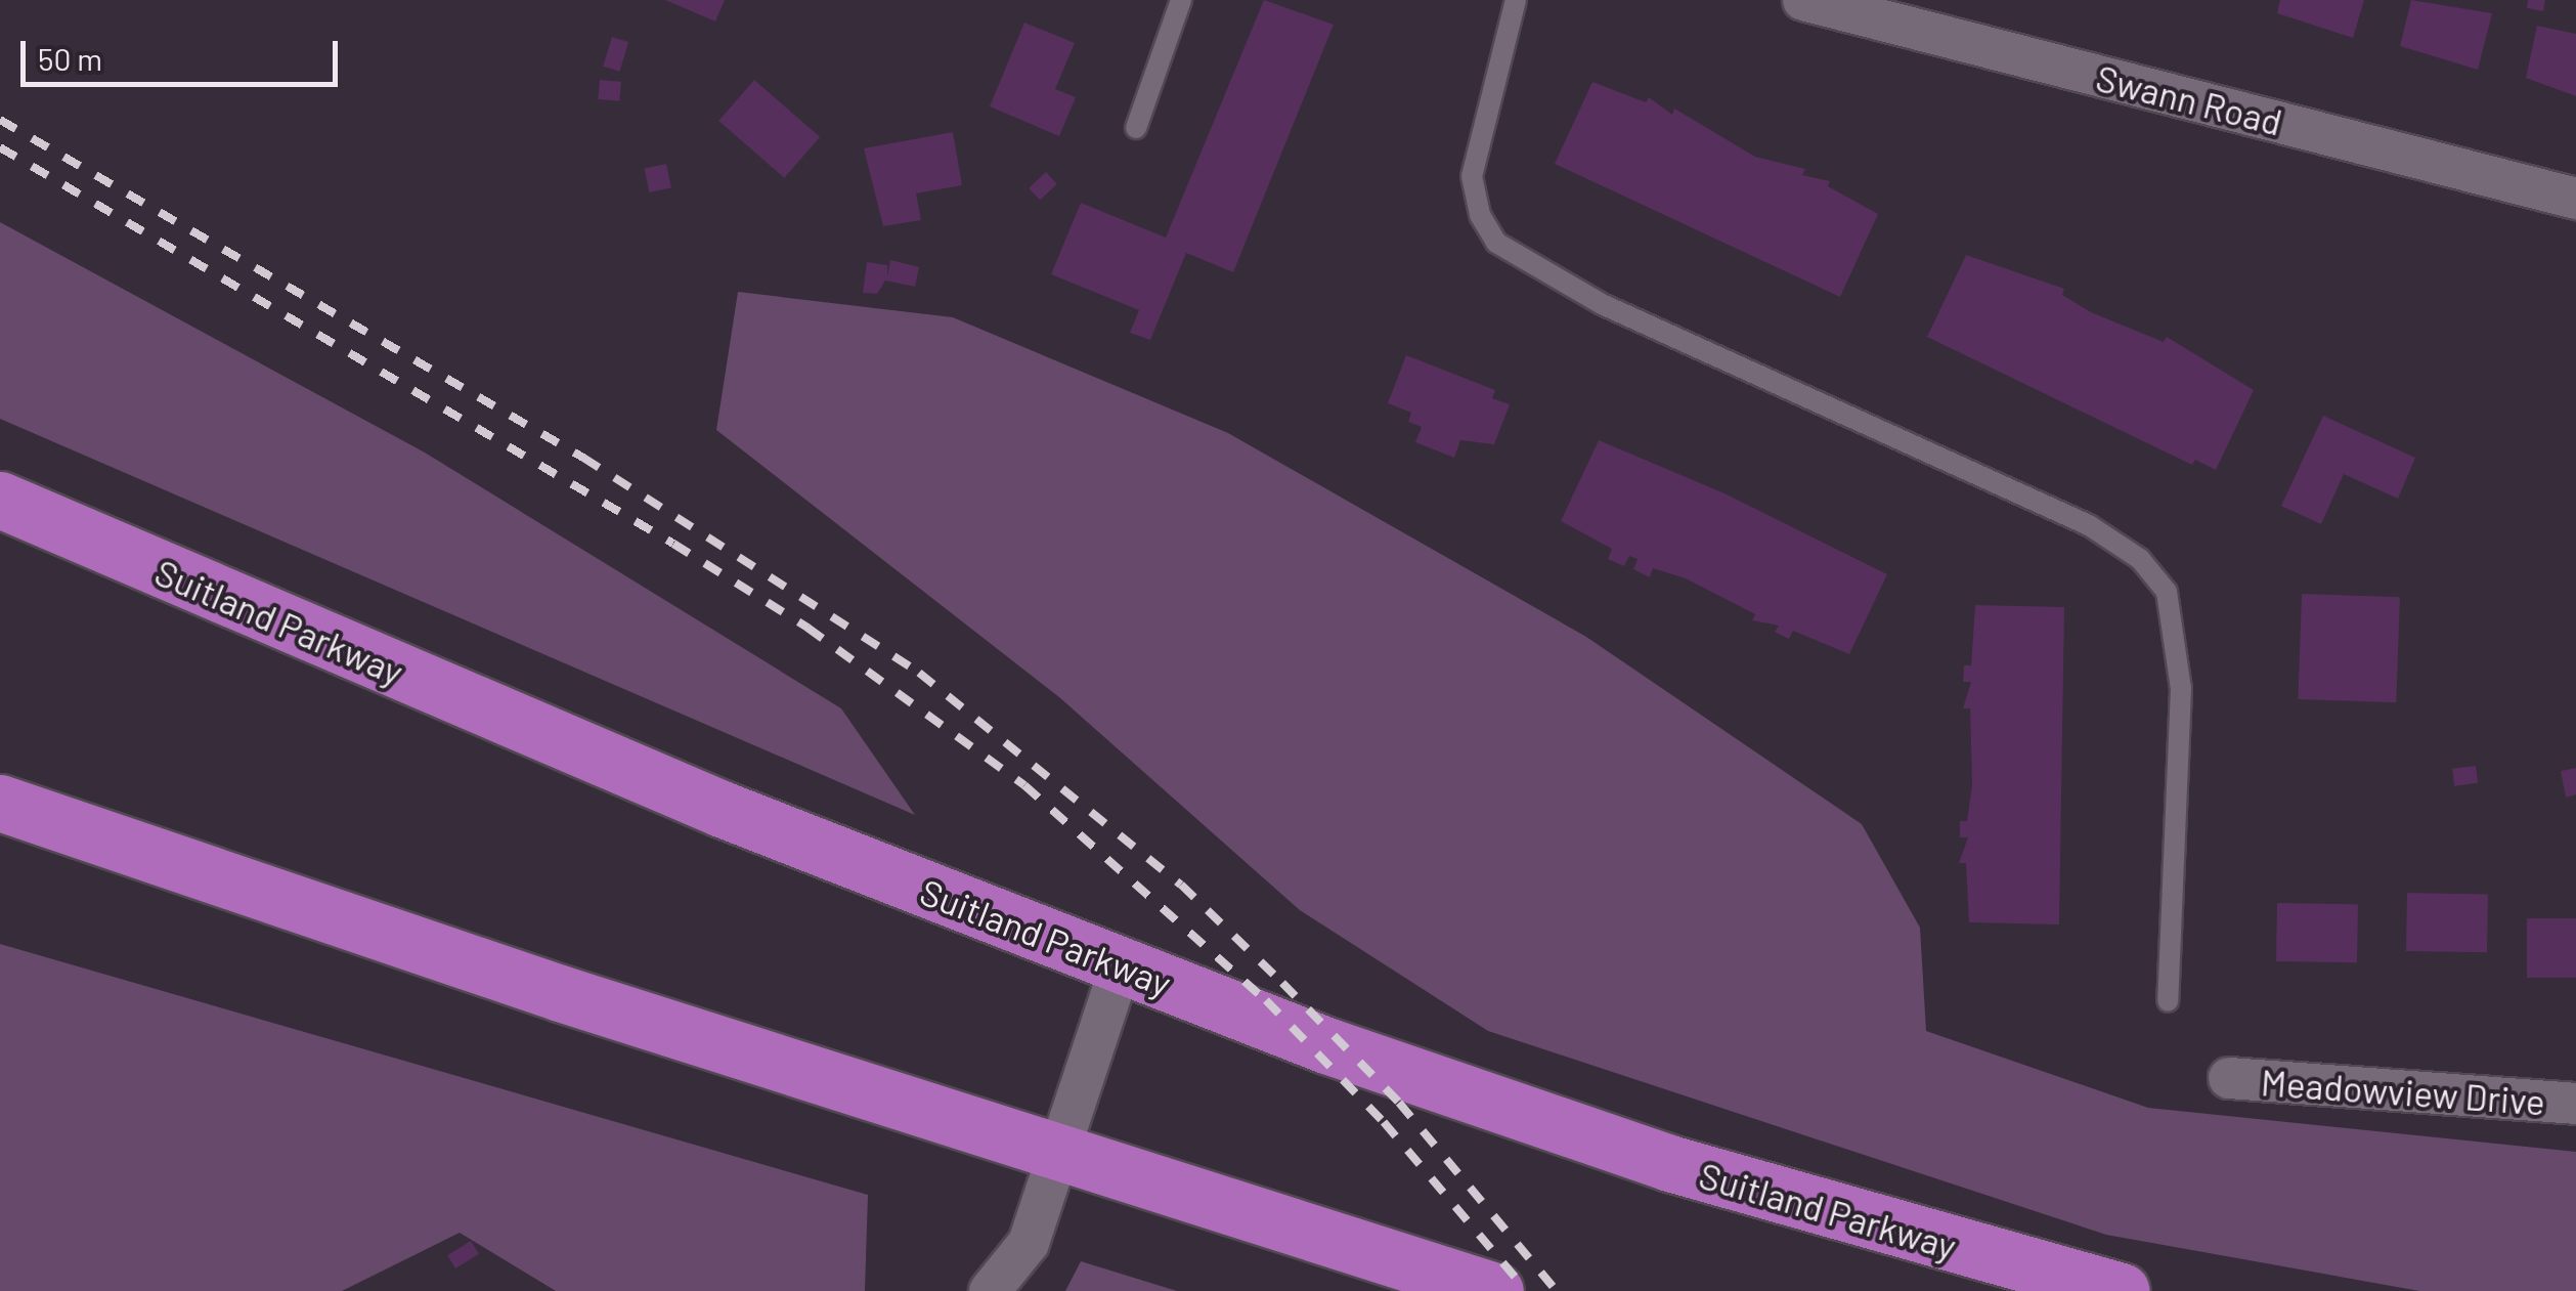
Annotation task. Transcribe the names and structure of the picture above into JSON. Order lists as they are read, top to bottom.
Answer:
{
  "streets": {
    "highway": ["Suitland Parkway"],
    "street": ["Swann Road", "Meadowview Drive"]
  },
  "scale_bar": "50 m"
}
